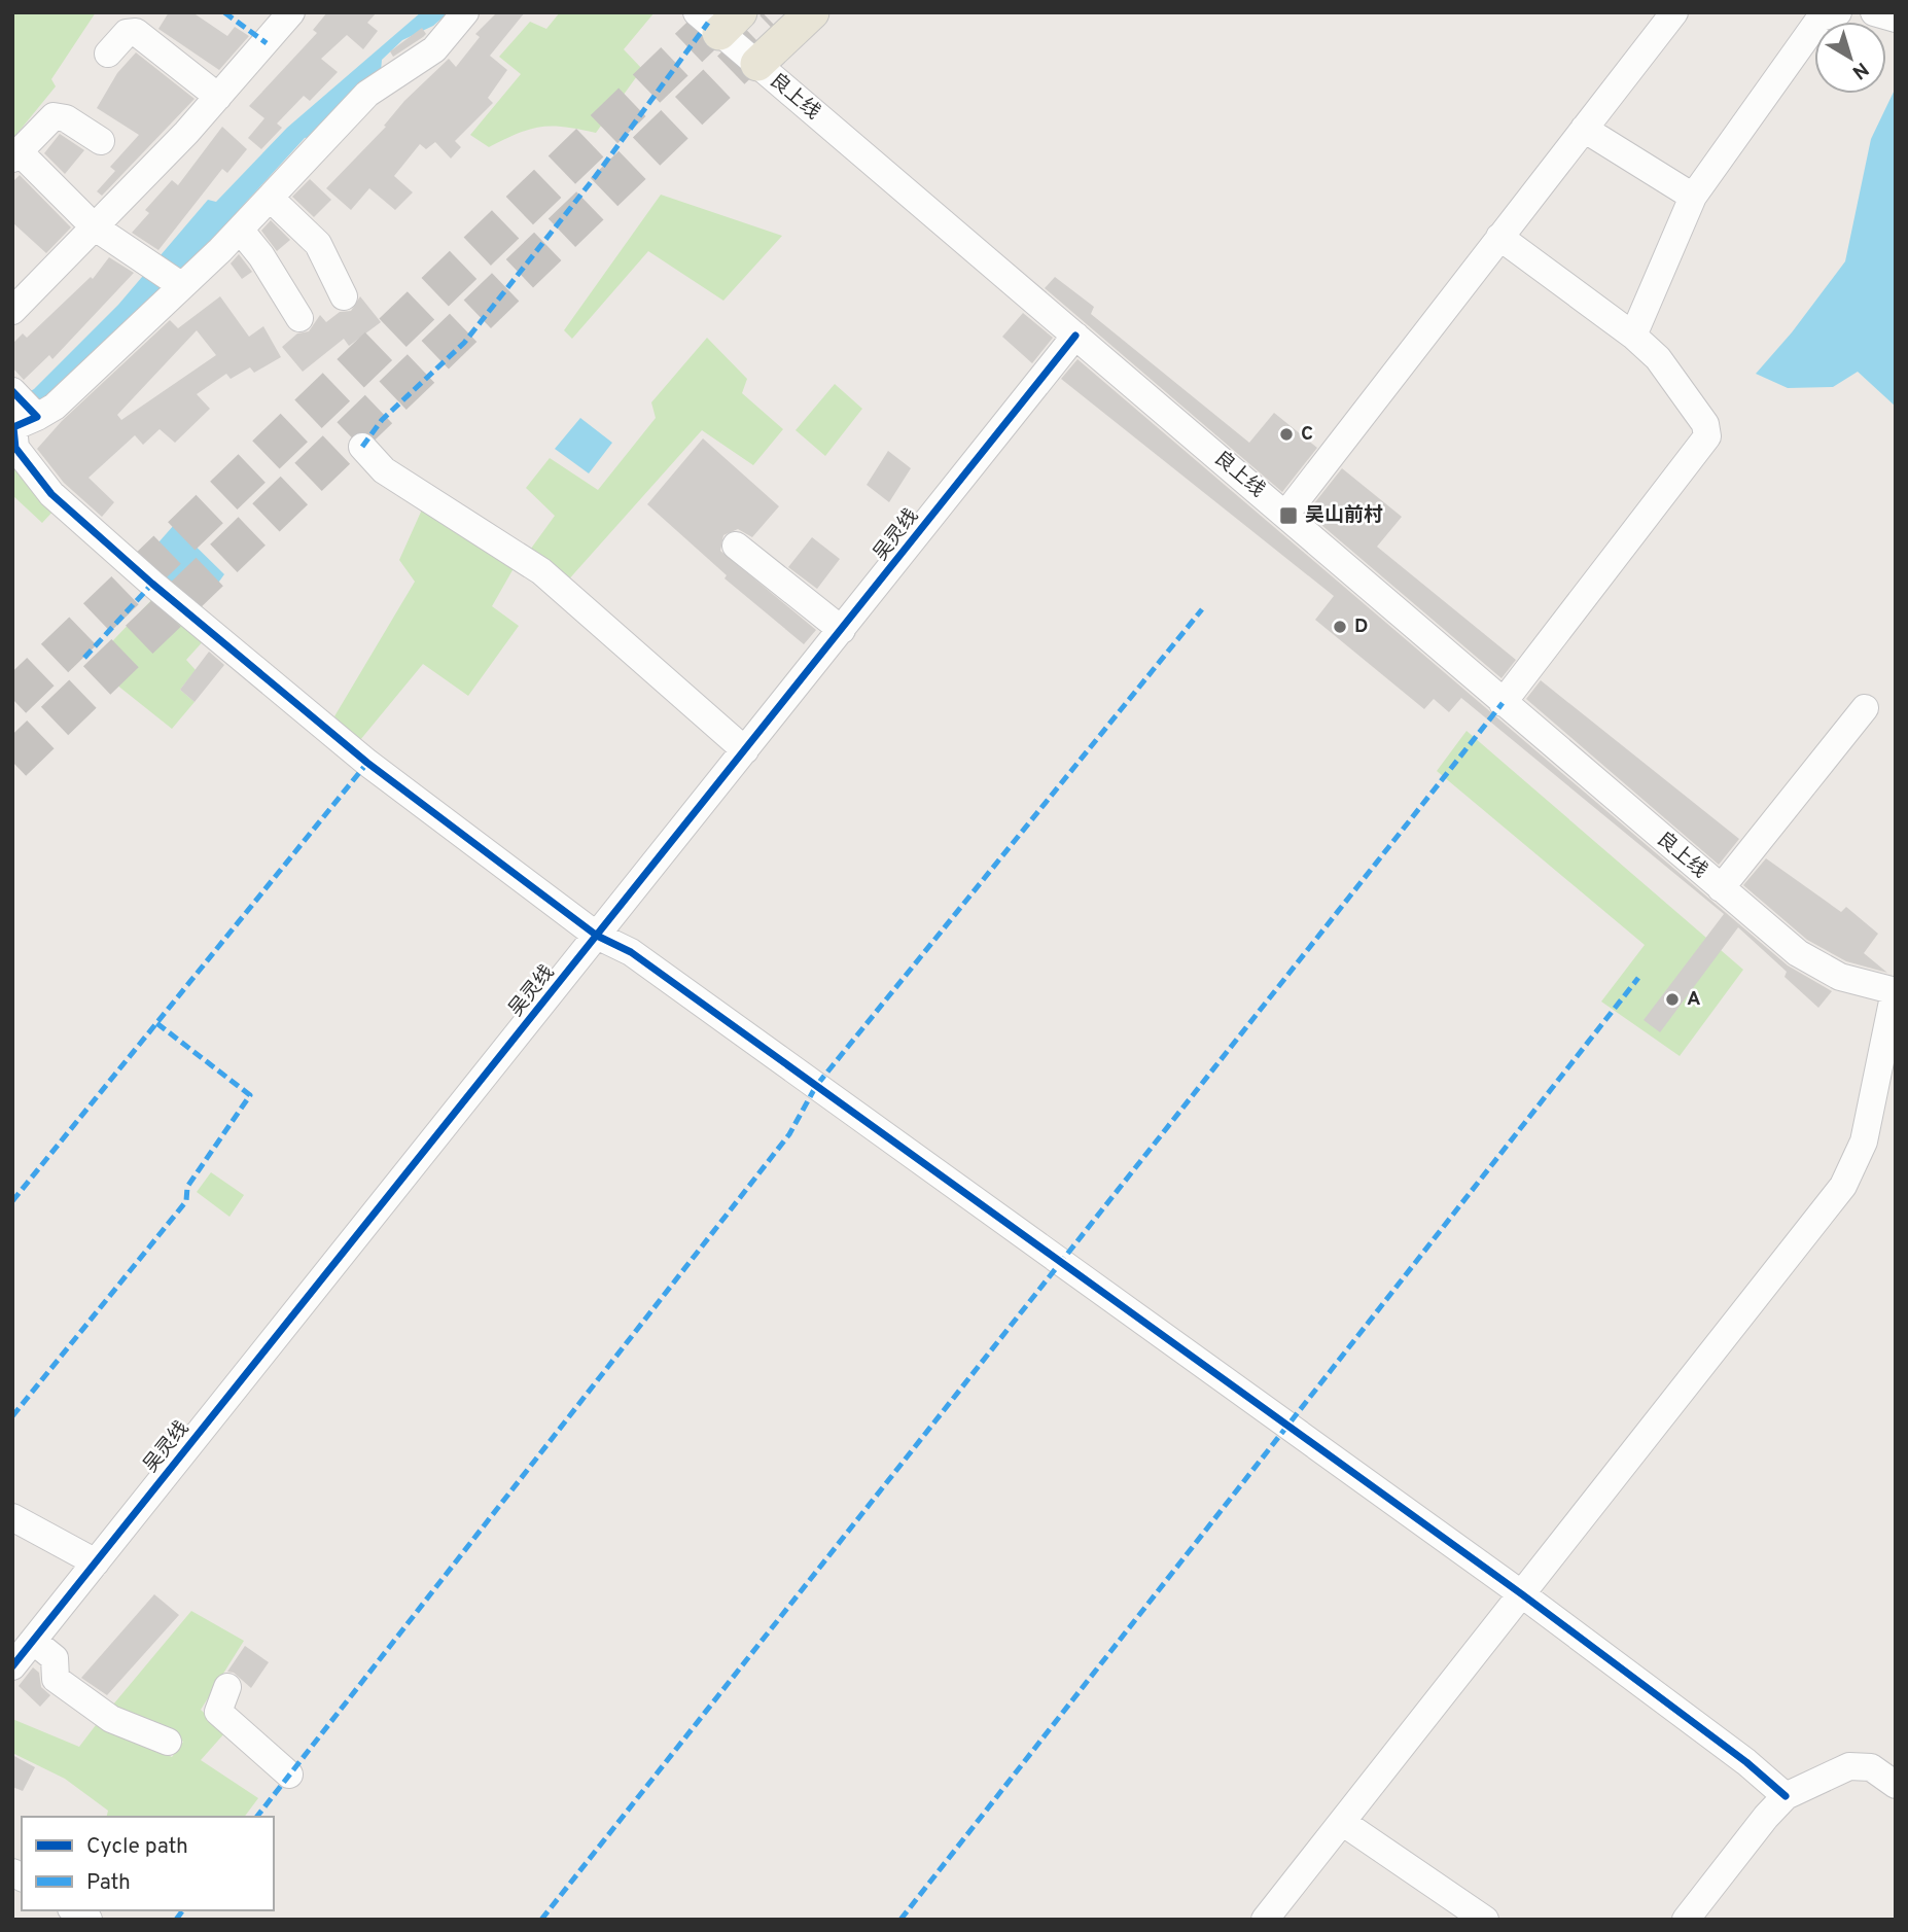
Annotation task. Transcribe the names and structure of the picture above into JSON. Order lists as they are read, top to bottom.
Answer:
{
  "streets": {
    "street": ["良上线", "吴灵线"]
  },
  "crossings": [
    ["良上线", "吴灵线"]
  ],
  "places": {
    "other": ["C", "D", "A"],
    "transit": ["吴山前村"]
  },
  "legend": ["Cycle path", "Path"],
  "north": "bottom right"
}
